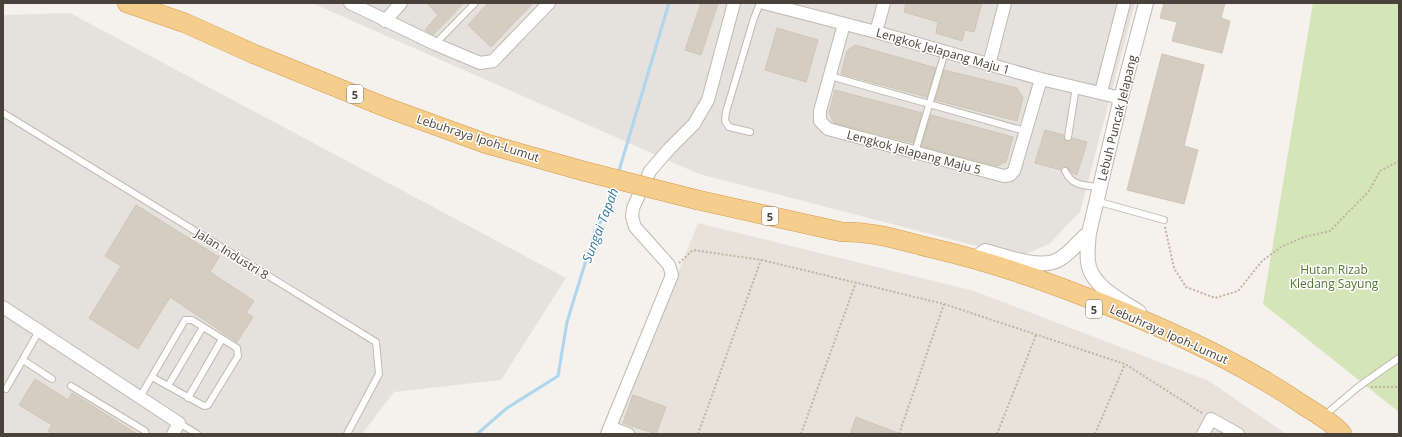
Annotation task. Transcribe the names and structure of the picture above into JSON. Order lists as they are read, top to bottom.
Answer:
{
  "streets": {
    "highway": ["5", "Lebuhraya Ipoh-Lumut"],
    "street": ["Lengkok Jelapang Maju 1", "Lebuh Puncak Jelapang", "Lengkok Jelapang Maju 5"],
    "lane": ["Jalan Industri 8"]
  },
  "crossings": [
    ["Lengkok Jelapang Maju 1", "Lebuh Puncak Jelapang"],
    ["Lengkok Jelapang Maju 1", "Lengkok Jelapang Maju 5"],
    ["Lebuh Puncak Jelapang", "Lebuhraya Ipoh-Lumut"]
  ],
  "water": ["Sungai Tapah"],
  "parks": ["Hutan Rizab Kledang Sayung"]
}
